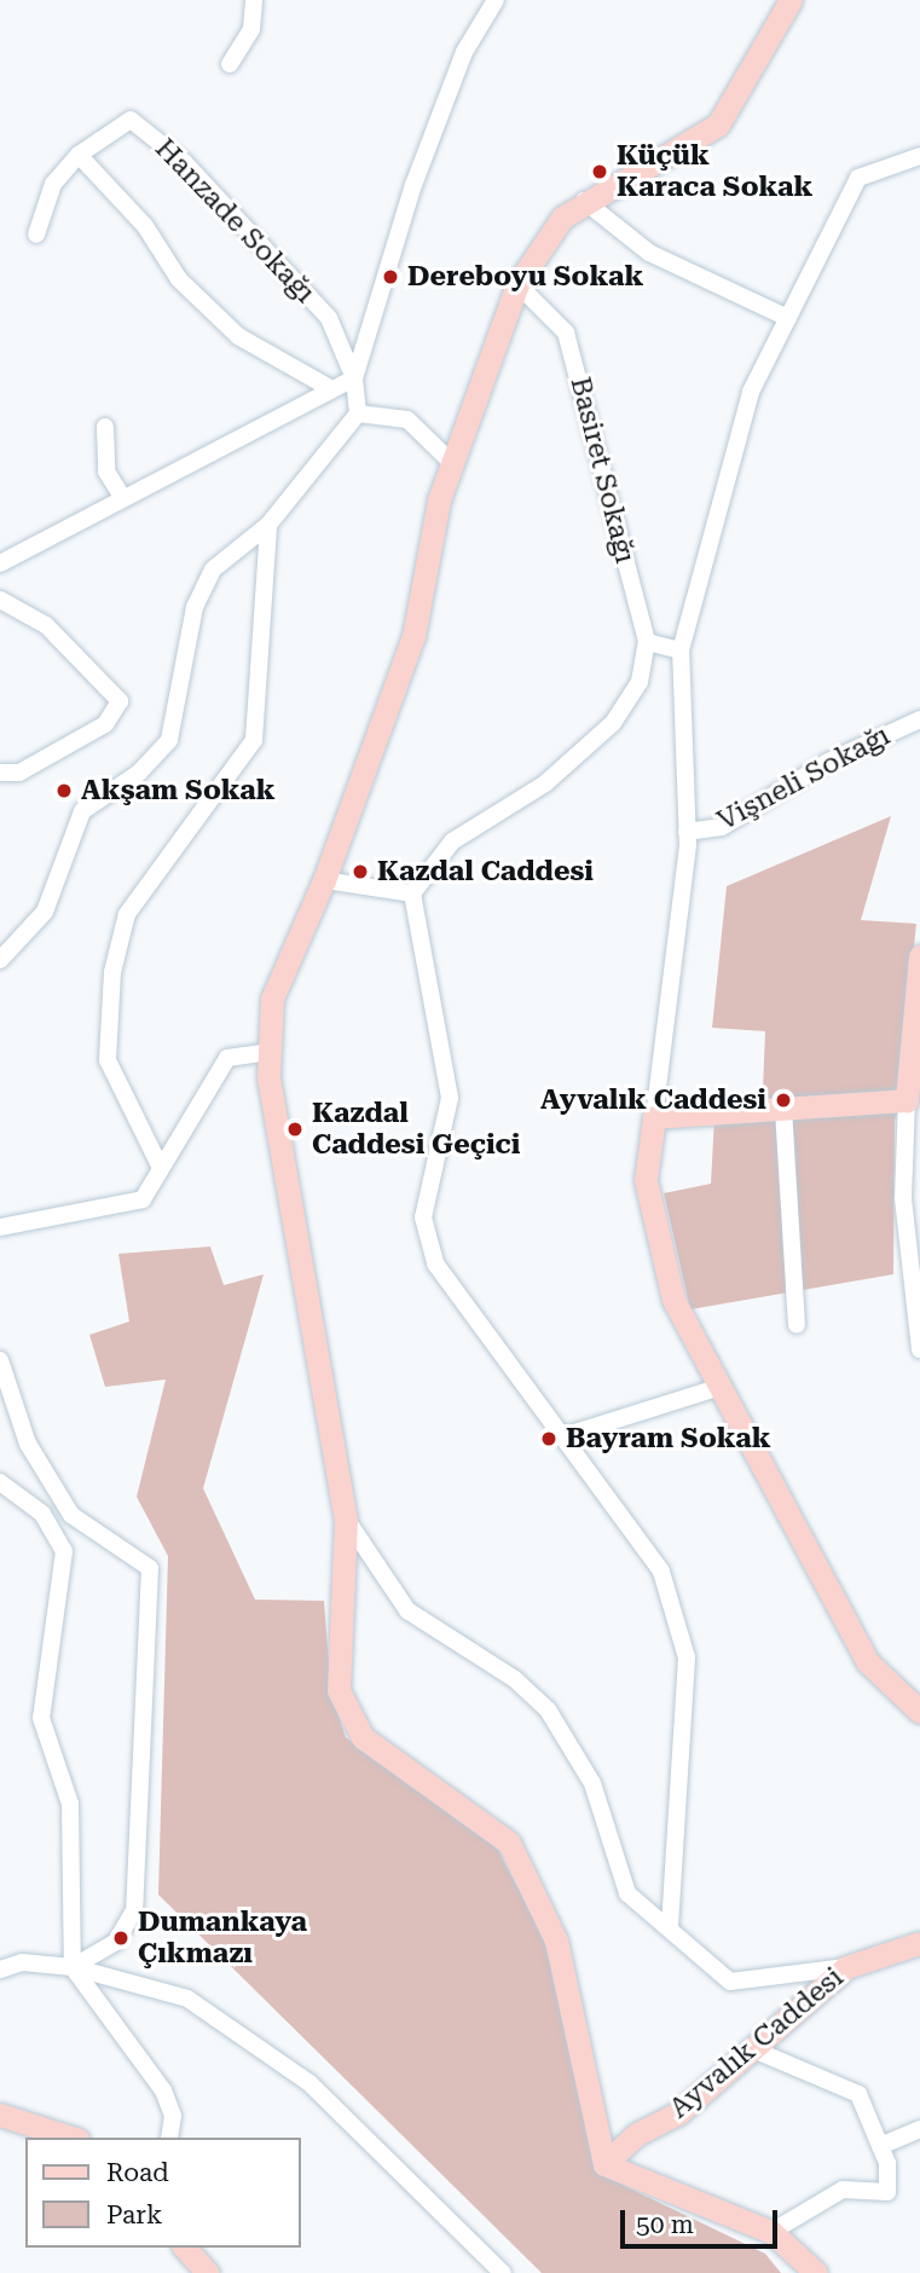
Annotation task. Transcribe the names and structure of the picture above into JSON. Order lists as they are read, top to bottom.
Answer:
{
  "streets": {
    "street": [
      "Hanzade Sokağı",
      "Basiret Sokağı",
      "Vişneli Sokağı",
      "Ayvalık Caddesi"
    ]
  },
  "places": [
    "Küçük Karaca Sokak",
    "Dereboyu Sokak",
    "Akşam Sokak",
    "Kazdal Caddesi",
    "Ayvalık Caddesi",
    "Kazdal Caddesi Geçici",
    "Bayram Sokak",
    "Dumankaya Çıkmazı"
  ],
  "legend": ["Road", "Park"],
  "scale_bar": "50 m"
}
